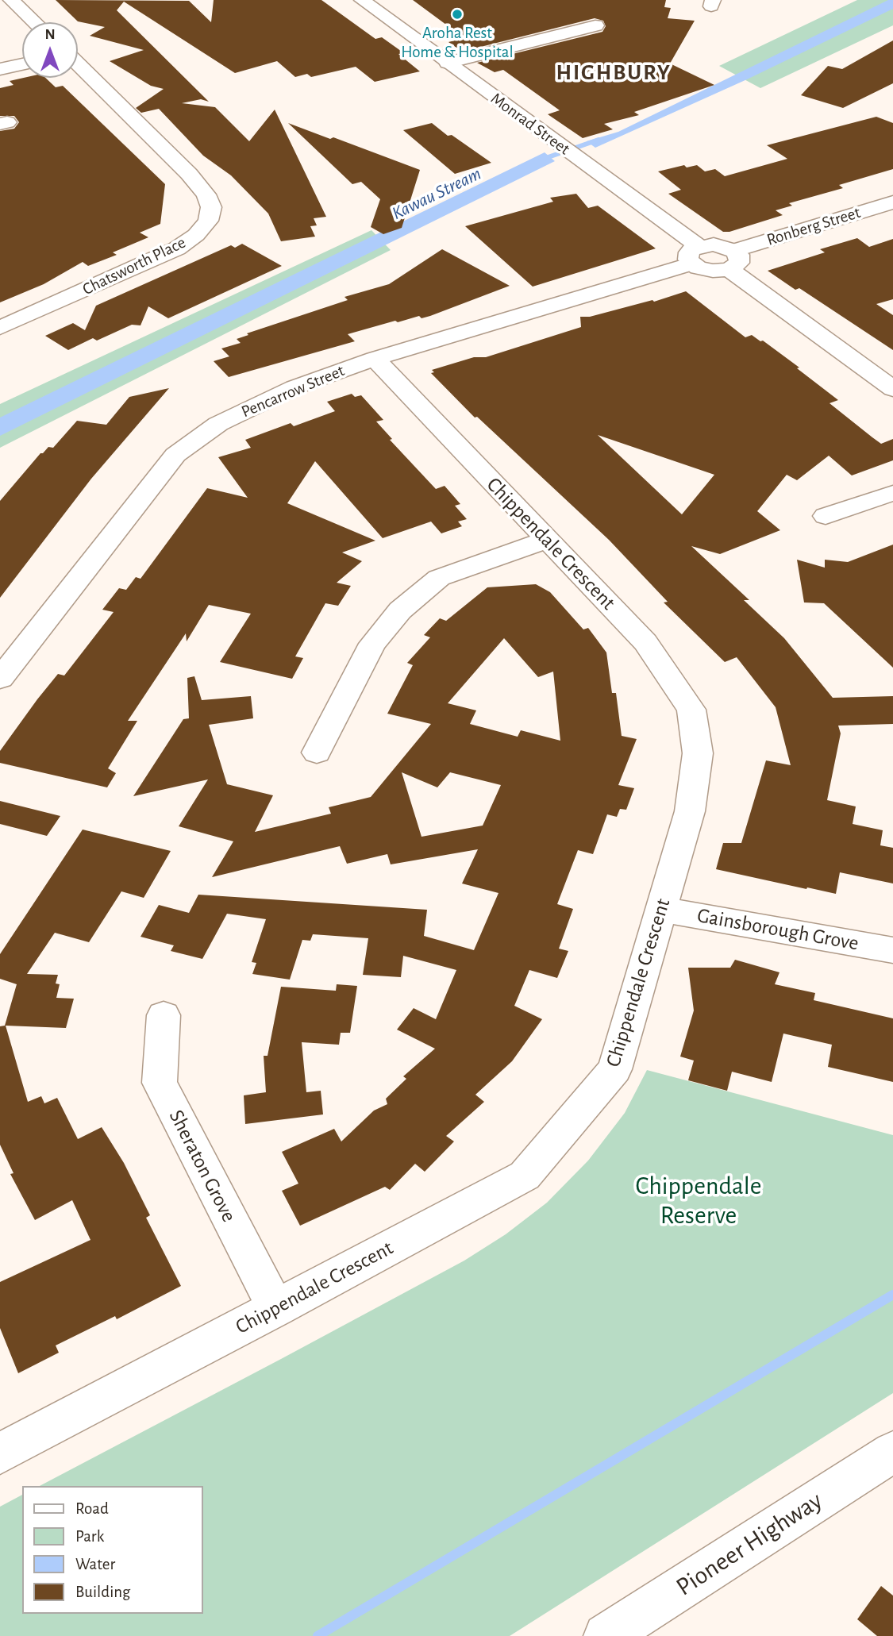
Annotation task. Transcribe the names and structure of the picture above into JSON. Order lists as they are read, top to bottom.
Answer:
{
  "streets": {
    "street": [
      "Monrad Street",
      "Ronberg Street",
      "Chatsworth Place",
      "Pencarrow Street",
      "Chippendale Crescent",
      "Gainsborough Grove",
      "Sheraton Grove",
      "Pioneer Highway"
    ]
  },
  "crossings": [
    ["Monrad Street", "Pencarrow Street"],
    ["Pencarrow Street", "Chippendale Crescent"],
    ["Chippendale Crescent", "Gainsborough Grove"],
    ["Chippendale Crescent", "Sheraton Grove"]
  ],
  "districts": ["HIGHBURY"],
  "water": ["Kawau Stream"],
  "parks": ["Chippendale Reserve"],
  "places": ["Aroha Rest Home & Hospital"],
  "legend": [
    "Road",
    "Park",
    "Water",
    "Building"
  ],
  "north": "top"
}
